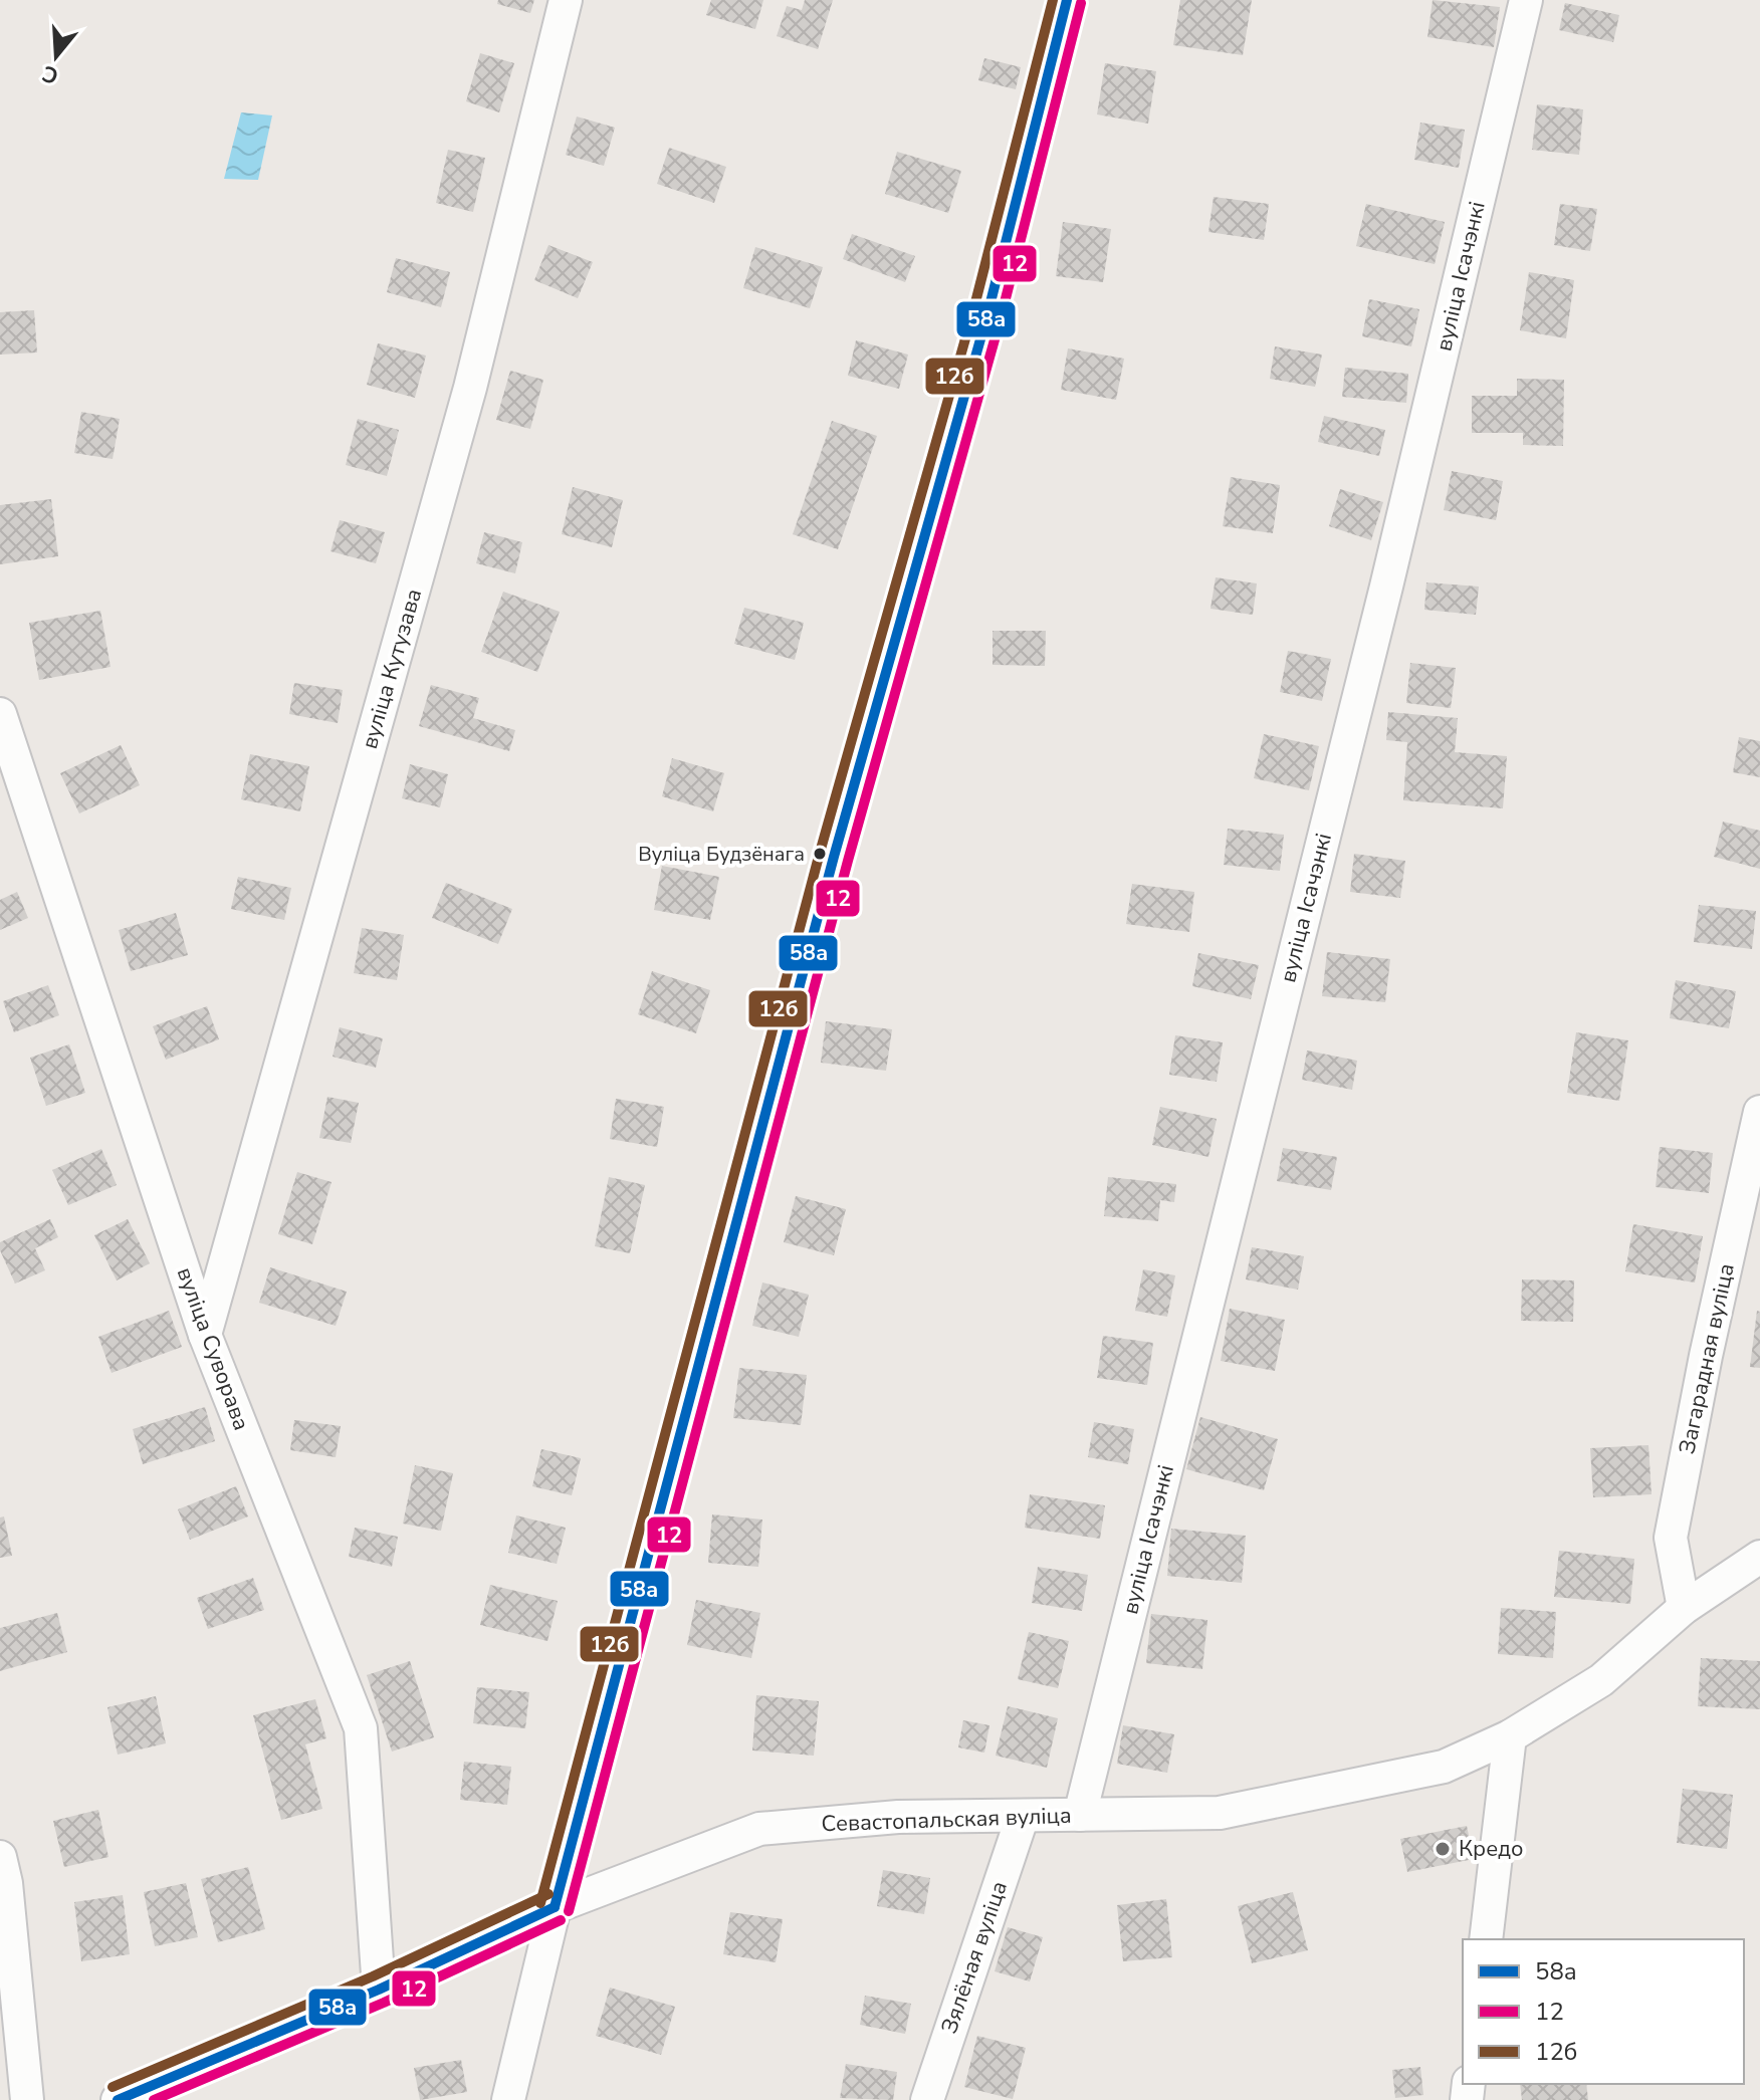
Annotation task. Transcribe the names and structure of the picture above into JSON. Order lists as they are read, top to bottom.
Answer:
{
  "streets": {
    "street": [
      "вуліца Ісачэнкі",
      "вуліца Кутузава",
      "вуліца Суворава",
      "Загарадная вуліца",
      "Севастопальская вуліца",
      "Зялёная вуліца"
    ]
  },
  "crossings": [
    ["вуліца Ісачэнкі", "Севастопальская вуліца"],
    ["вуліца Кутузава", "вуліца Суворава"],
    ["вуліца Суворава", "Севастопальская вуліца"],
    ["Загарадная вуліца", "Севастопальская вуліца"],
    ["Севастопальская вуліца", "Зялёная вуліца"]
  ],
  "places": ["Вуліца Будзёнага", "Кредо"],
  "lines": ["transit line 58а", "transit line 12б", "transit line 12"],
  "legend": ["58а", "12", "12б"],
  "north": "bottom"
}
